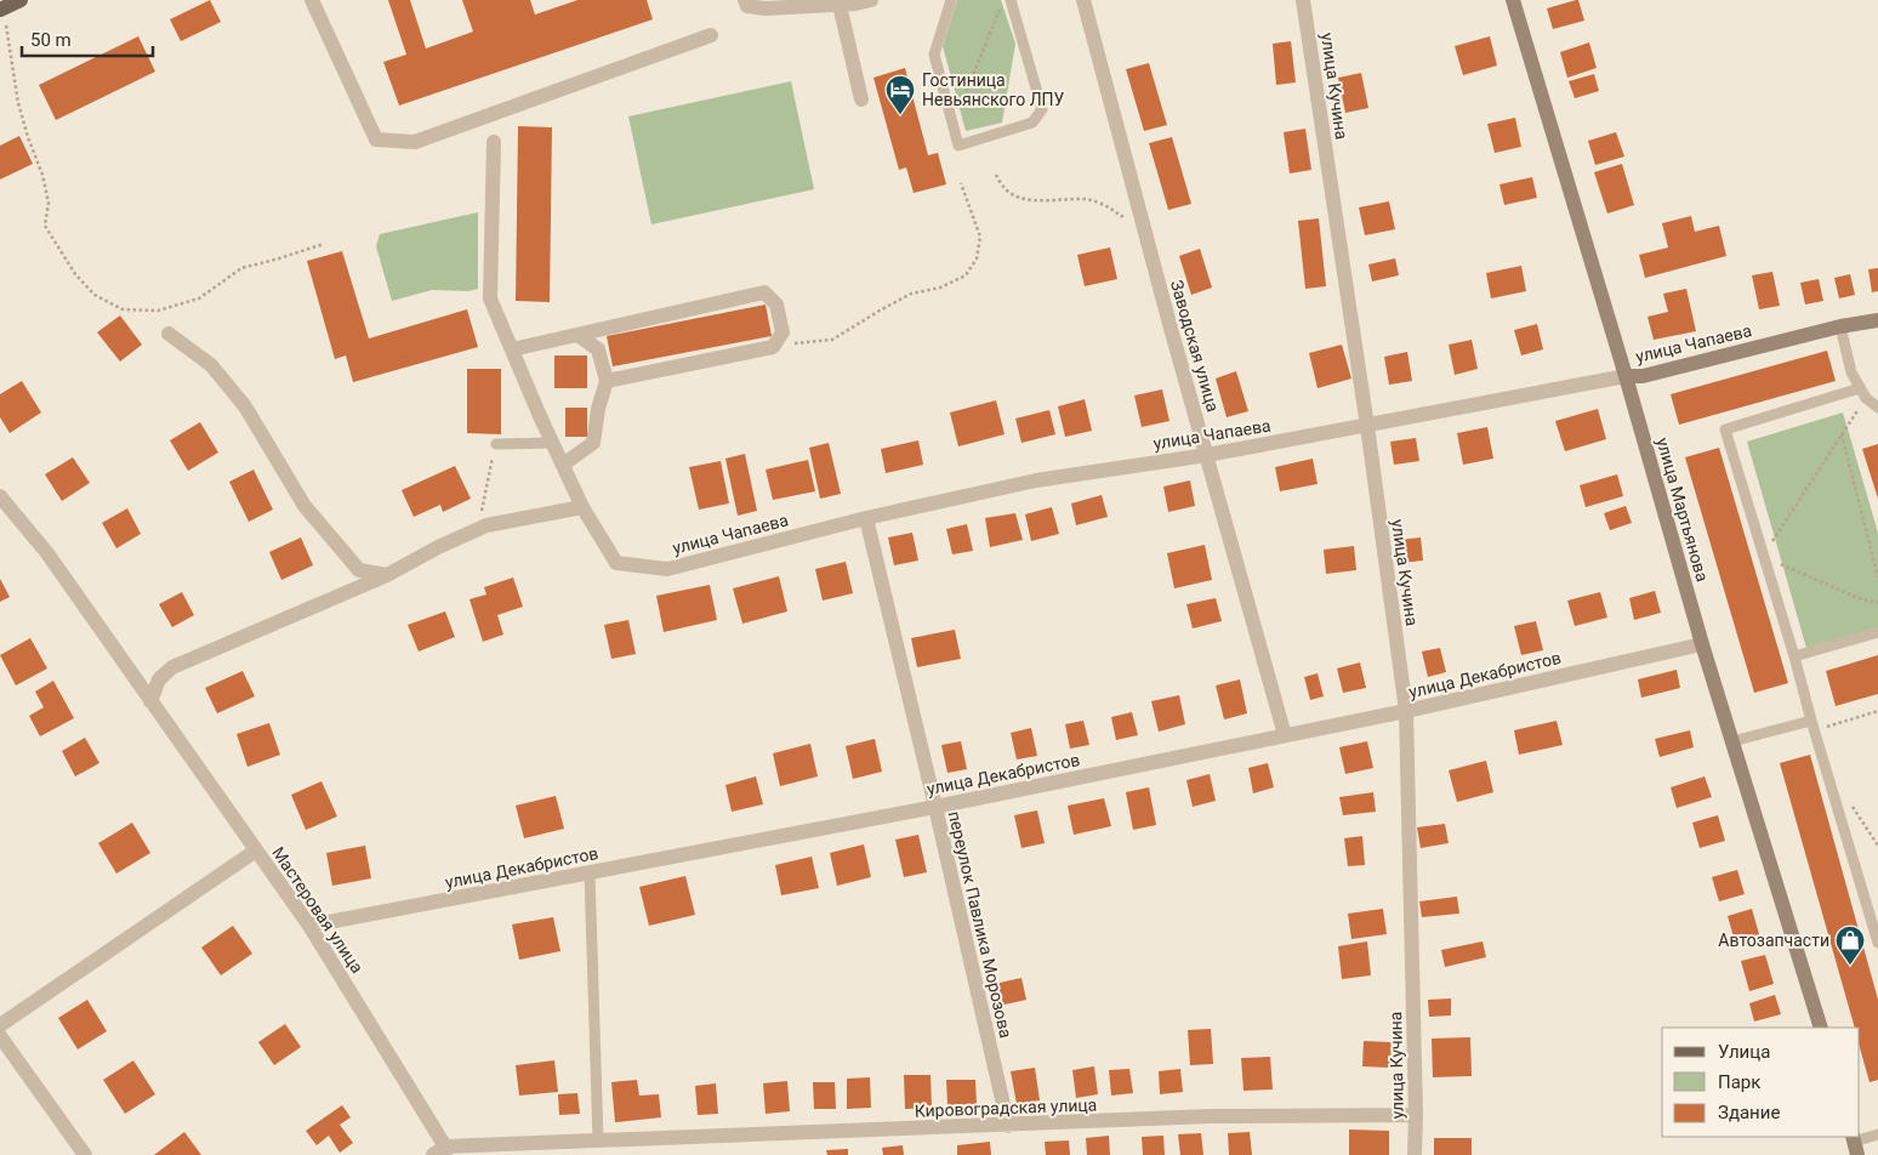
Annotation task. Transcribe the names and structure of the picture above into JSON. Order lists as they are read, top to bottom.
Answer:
{
  "streets": {
    "main road": ["улица Чапаева", "улица Мартьянова"],
    "street": [
      "улица Кучина",
      "Заводская улица",
      "улица Декабристов",
      "Мастеровая улица",
      "переулок Павлика Морозова",
      "Кировоградская улица"
    ]
  },
  "crossings": [
    ["улица Кучина", "улица Чапаева"],
    ["улица Кучина", "улица Декабристов"],
    ["улица Кучина", "Кировоградская улица"],
    ["улица Чапаева", "Заводская улица"],
    ["улица Чапаева", "улица Мартьянова"],
    ["улица Чапаева", "переулок Павлика Морозова"],
    ["Заводская улица", "улица Декабристов"],
    ["улица Мартьянова", "улица Декабристов"],
    ["улица Декабристов", "Мастеровая улица"],
    ["улица Декабристов", "переулок Павлика Морозова"],
    ["Мастеровая улица", "Кировоградская улица"],
    ["переулок Павлика Морозова", "Кировоградская улица"]
  ],
  "places": {
    "hotel": ["Гостиница Невьянского ЛПУ"],
    "shop": ["Автозапчасти"]
  },
  "legend": ["Улица", "Парк", "Здание"],
  "scale_bar": "50 m"
}
